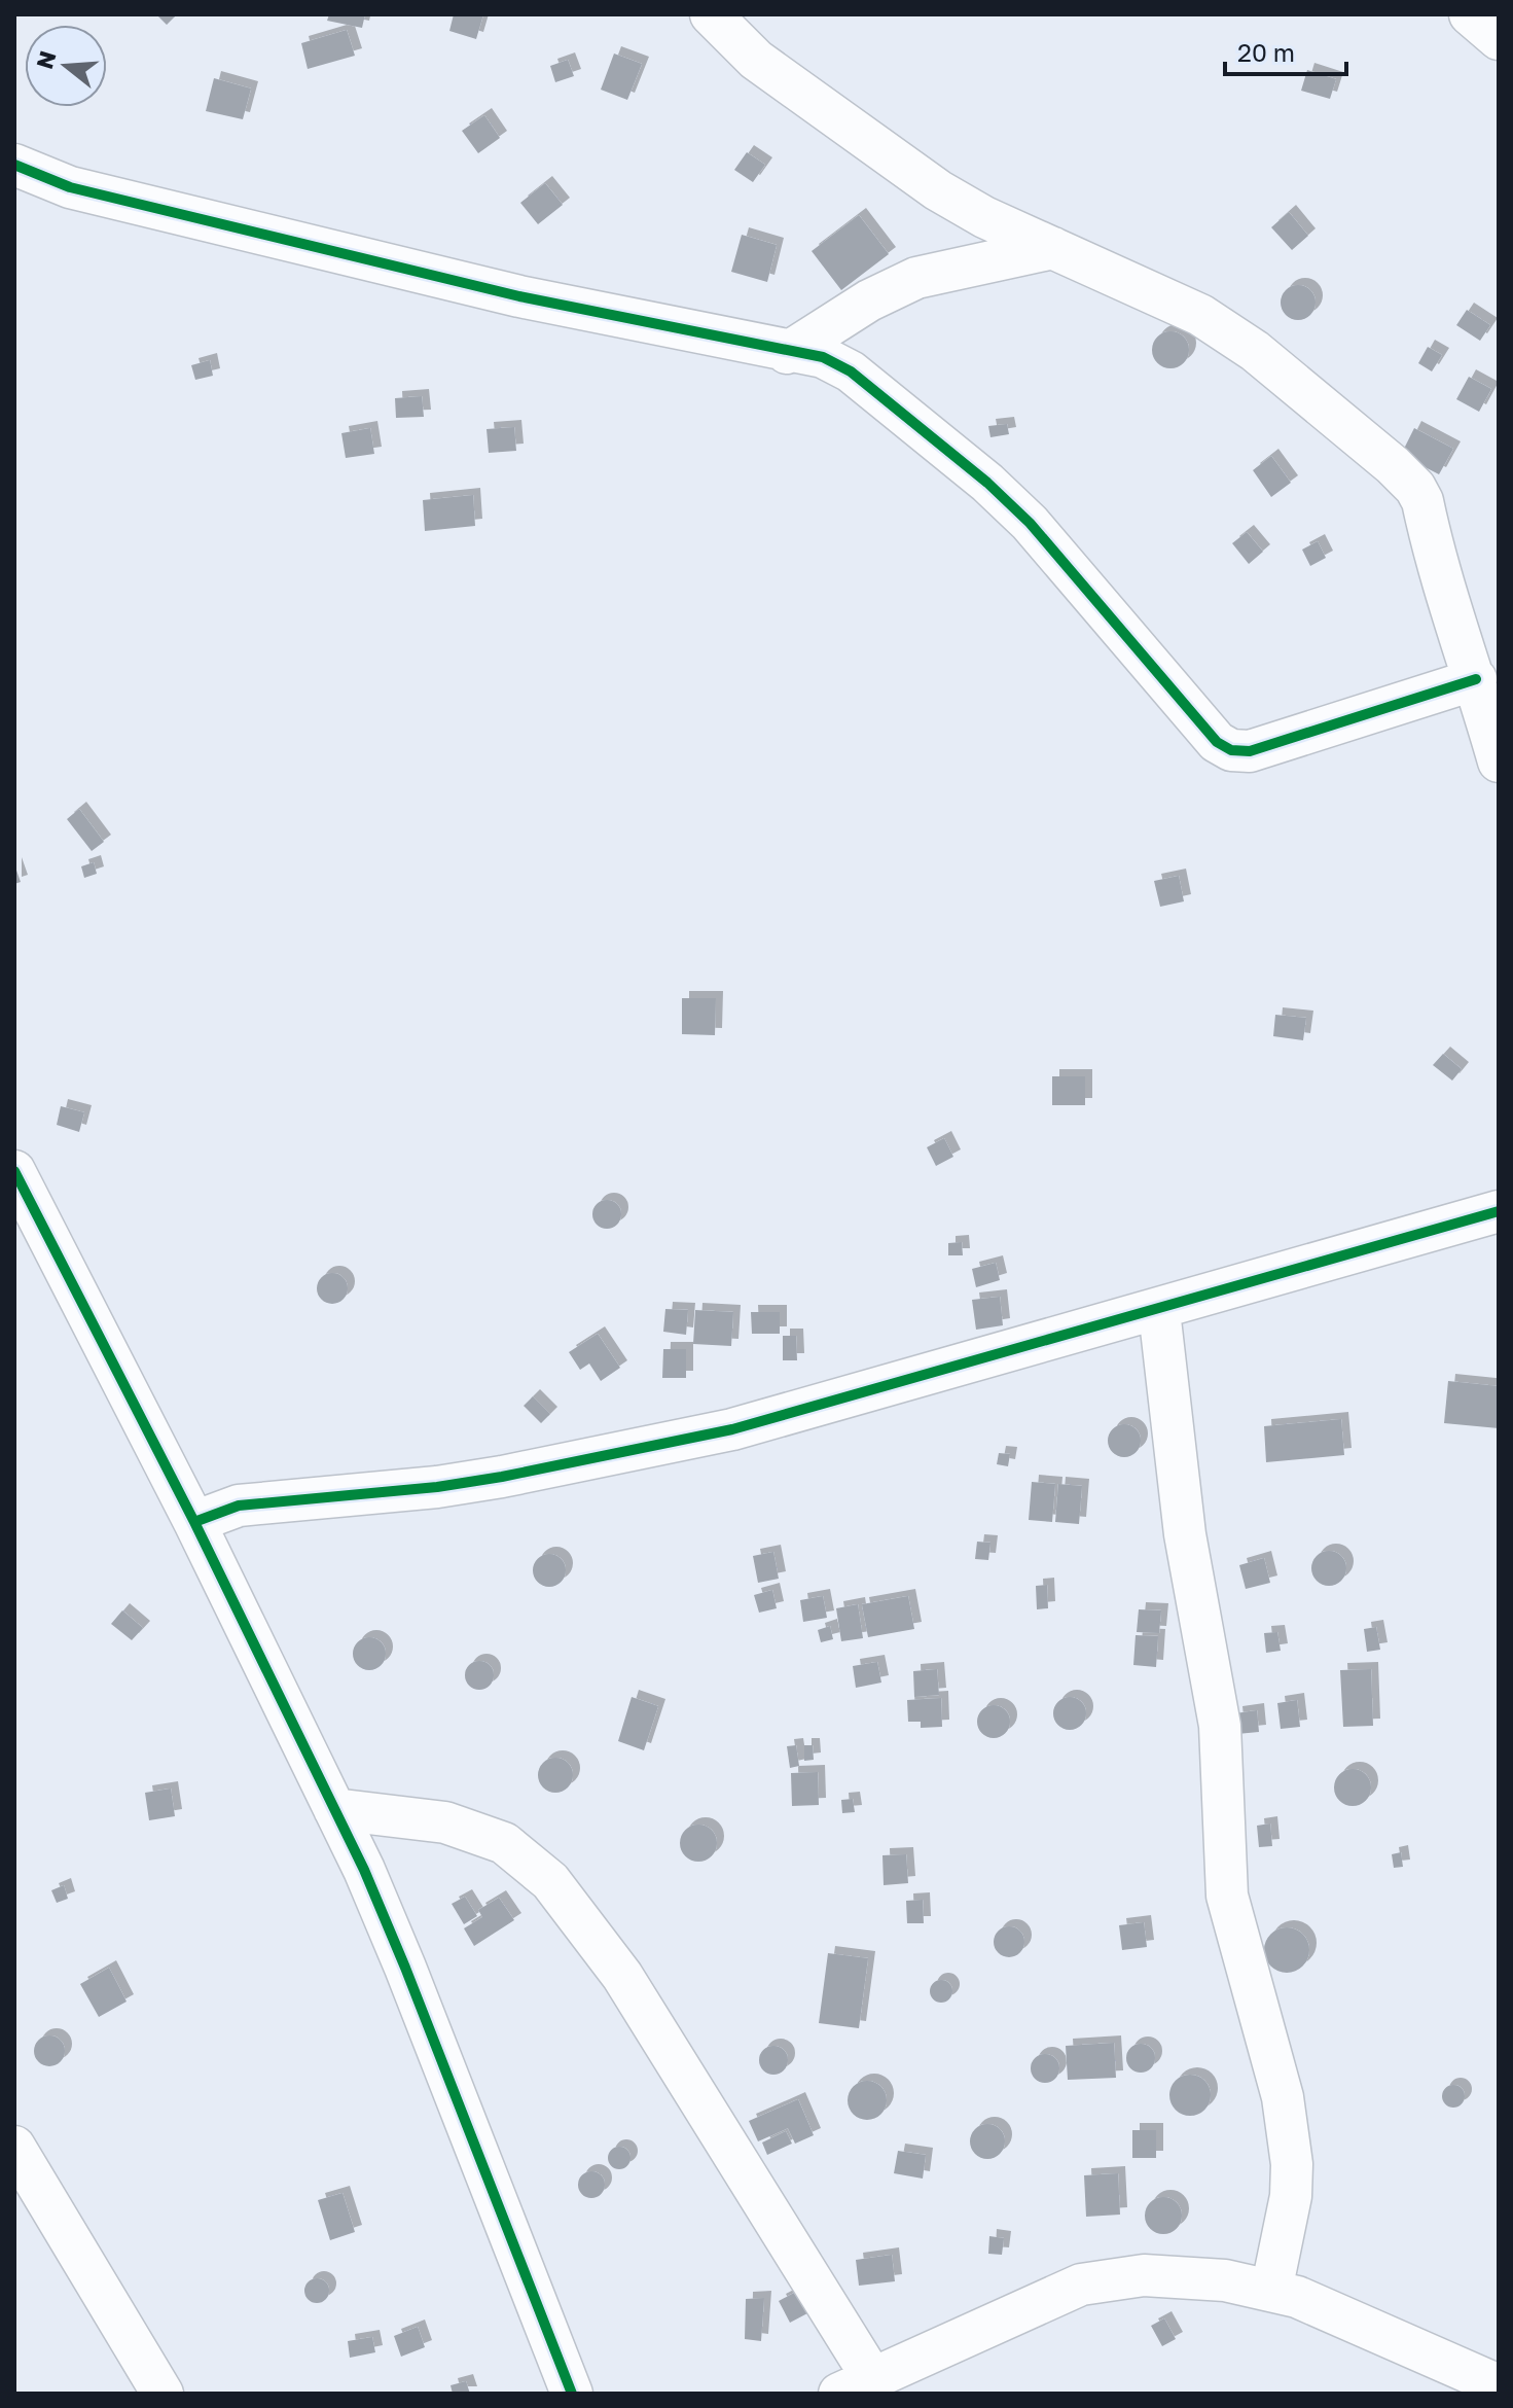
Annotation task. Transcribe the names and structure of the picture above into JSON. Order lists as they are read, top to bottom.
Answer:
{
  "scale_bar": "20 m",
  "north": "left"
}
